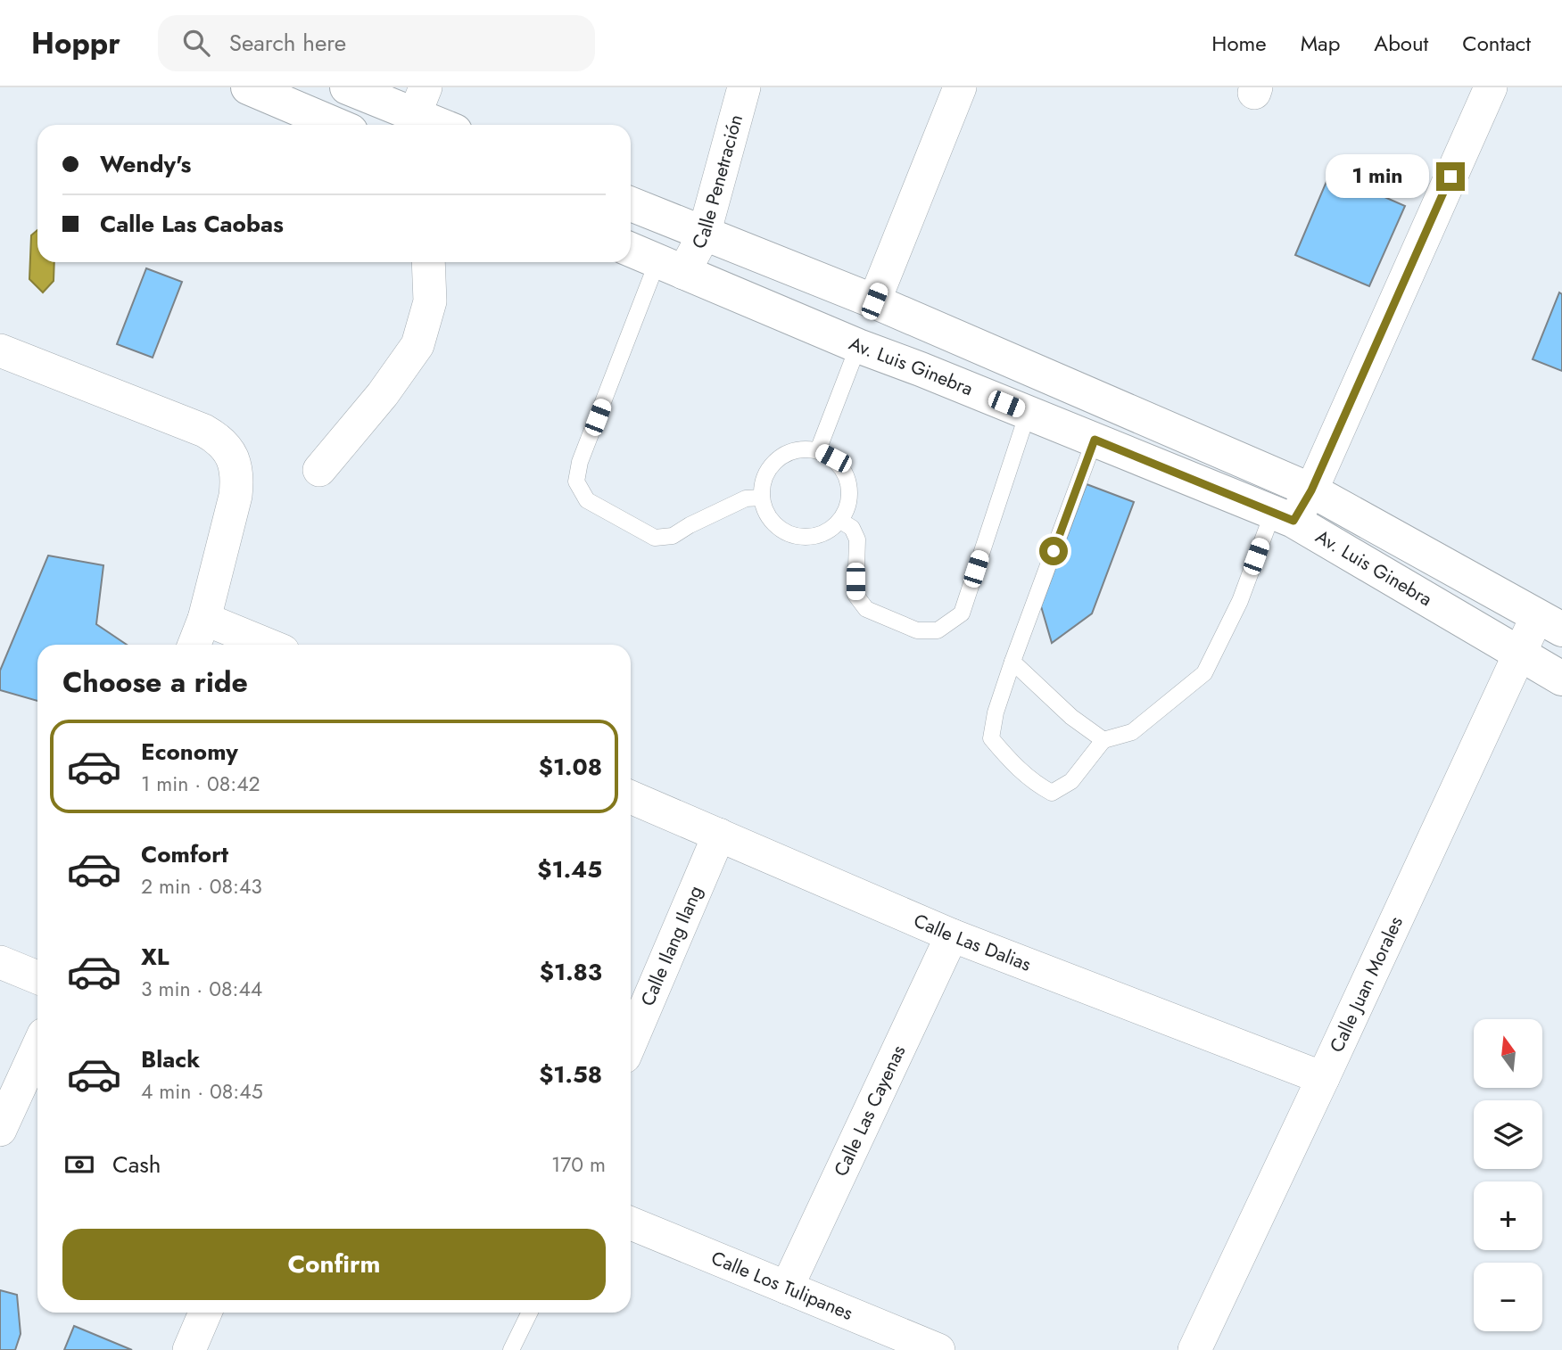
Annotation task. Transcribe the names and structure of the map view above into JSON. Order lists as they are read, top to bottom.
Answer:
{
  "streets": {
    "street": [
      "Calle Penetración",
      "Av. Luis Ginebra",
      "Calle Las Dalias",
      "Calle Ilang Ilang",
      "Calle Juan Morales",
      "Calle Las Cayenas",
      "Calle Los Tulipanes"
    ]
  },
  "crossings": [
    ["Calle Penetración", "Av. Luis Ginebra"],
    ["Av. Luis Ginebra", "Calle Juan Morales"],
    ["Calle Las Dalias", "Calle Ilang Ilang"],
    ["Calle Las Dalias", "Calle Juan Morales"],
    ["Calle Las Dalias", "Calle Las Cayenas"],
    ["Calle Las Cayenas", "Calle Los Tulipanes"]
  ],
  "north": "top",
  "page": {
    "header": "Hoppr",
    "search": "Search here",
    "nav": [
      "Home",
      "Map",
      "About",
      "Contact"
    ],
    "banner": ["Wendy's", "Calle Las Caobas"],
    "bubble": "1 min",
    "heading": "Choose a ride",
    "list": [
      {
        "name": "Economy",
        "note": "1 min · 08:42",
        "value": "$1.08"
      },
      {
        "name": "Comfort",
        "note": "2 min · 08:43",
        "value": "$1.45"
      },
      {
        "name": "XL",
        "note": "3 min · 08:44",
        "value": "$1.83"
      },
      {
        "name": "Black",
        "note": "4 min · 08:45",
        "value": "$1.58"
      }
    ],
    "map_buttons": ["+", "−"],
    "pay": ["Cash", "170 m"],
    "buttons": "Confirm"
  }
}
